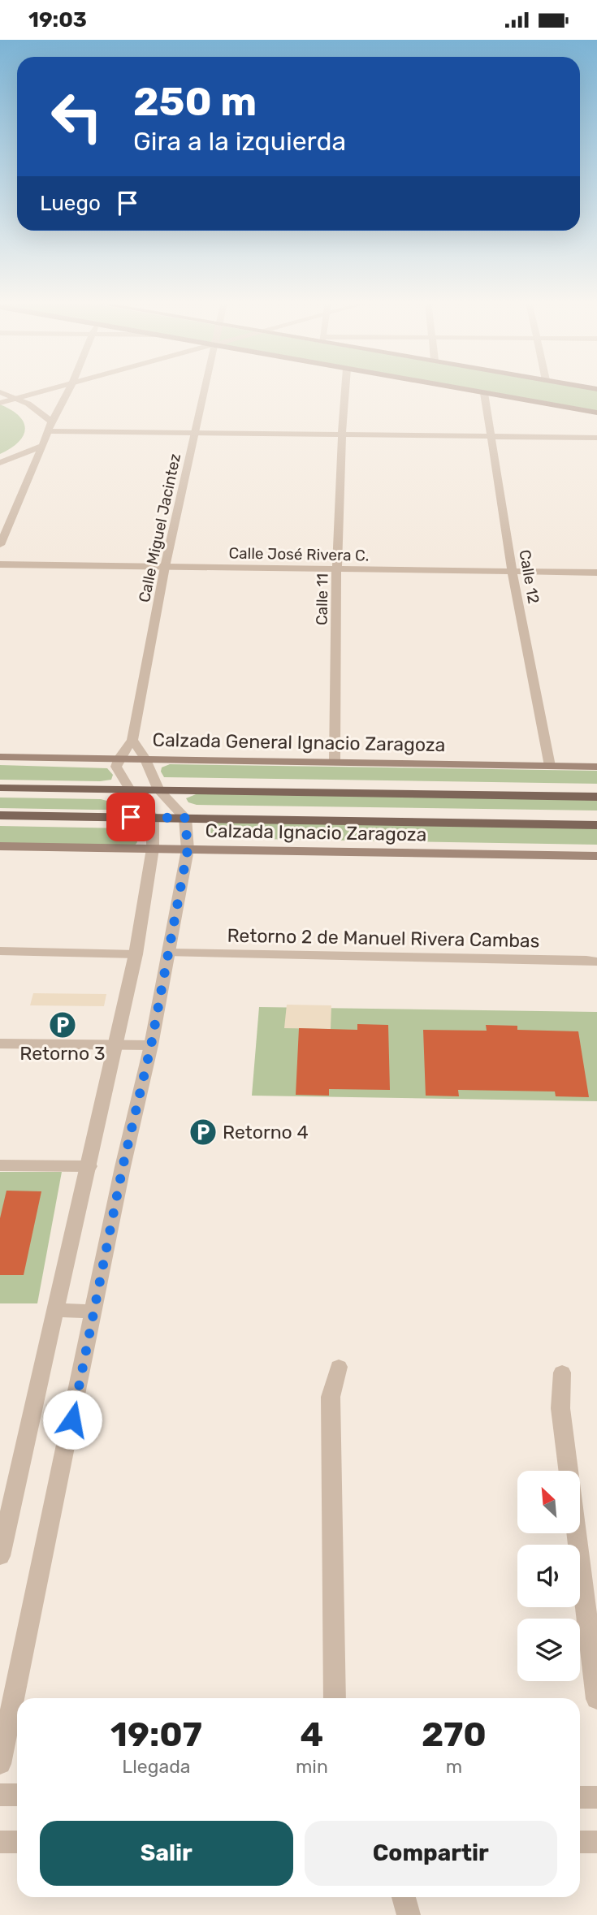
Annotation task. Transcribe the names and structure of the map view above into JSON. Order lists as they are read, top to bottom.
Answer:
{
  "streets": {
    "main road": ["Calzada General Ignacio Zaragoza", "Calzada Ignacio Zaragoza"],
    "street": [
      "Calle Miguel Jacintez",
      "Calle José Rivera C.",
      "Calle 12",
      "Calle 11",
      "Retorno 2 de Manuel Rivera Cambas"
    ]
  },
  "crossings": [
    ["Calle Miguel Jacintez", "Calle José Rivera C."],
    ["Calle Miguel Jacintez", "Calzada General Ignacio Zaragoza"],
    ["Calle José Rivera C.", "Calle 12"],
    ["Calle José Rivera C.", "Calle 11"],
    ["Calle 12", "Calzada General Ignacio Zaragoza"],
    ["Calle 11", "Calzada General Ignacio Zaragoza"]
  ],
  "places": {
    "parking": ["Retorno 3", "Retorno 4"]
  },
  "north": "top left",
  "page": {
    "status": "19:03",
    "turn": ["250 m", "Gira a la izquierda"],
    "then": "Luego",
    "eta": [
      "19:07",
      "Llegada",
      "4",
      "min",
      "270",
      "m"
    ],
    "buttons": ["Salir", "Compartir"]
  }
}
